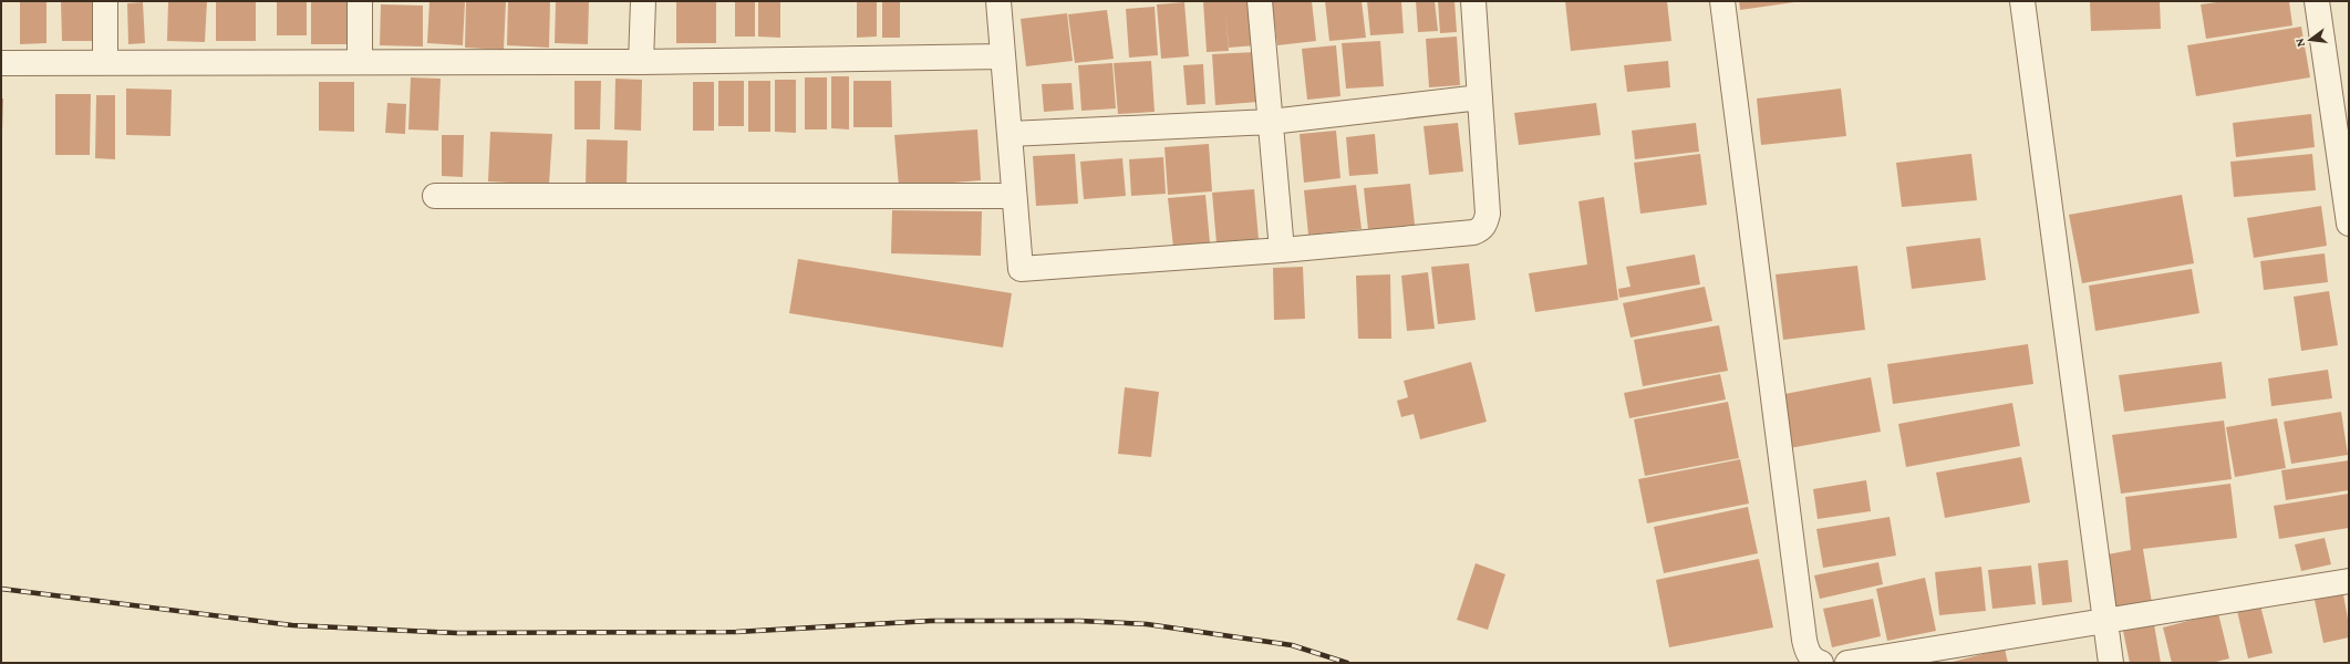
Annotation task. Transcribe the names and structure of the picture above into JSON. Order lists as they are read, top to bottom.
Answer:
{
  "north": "left"
}
